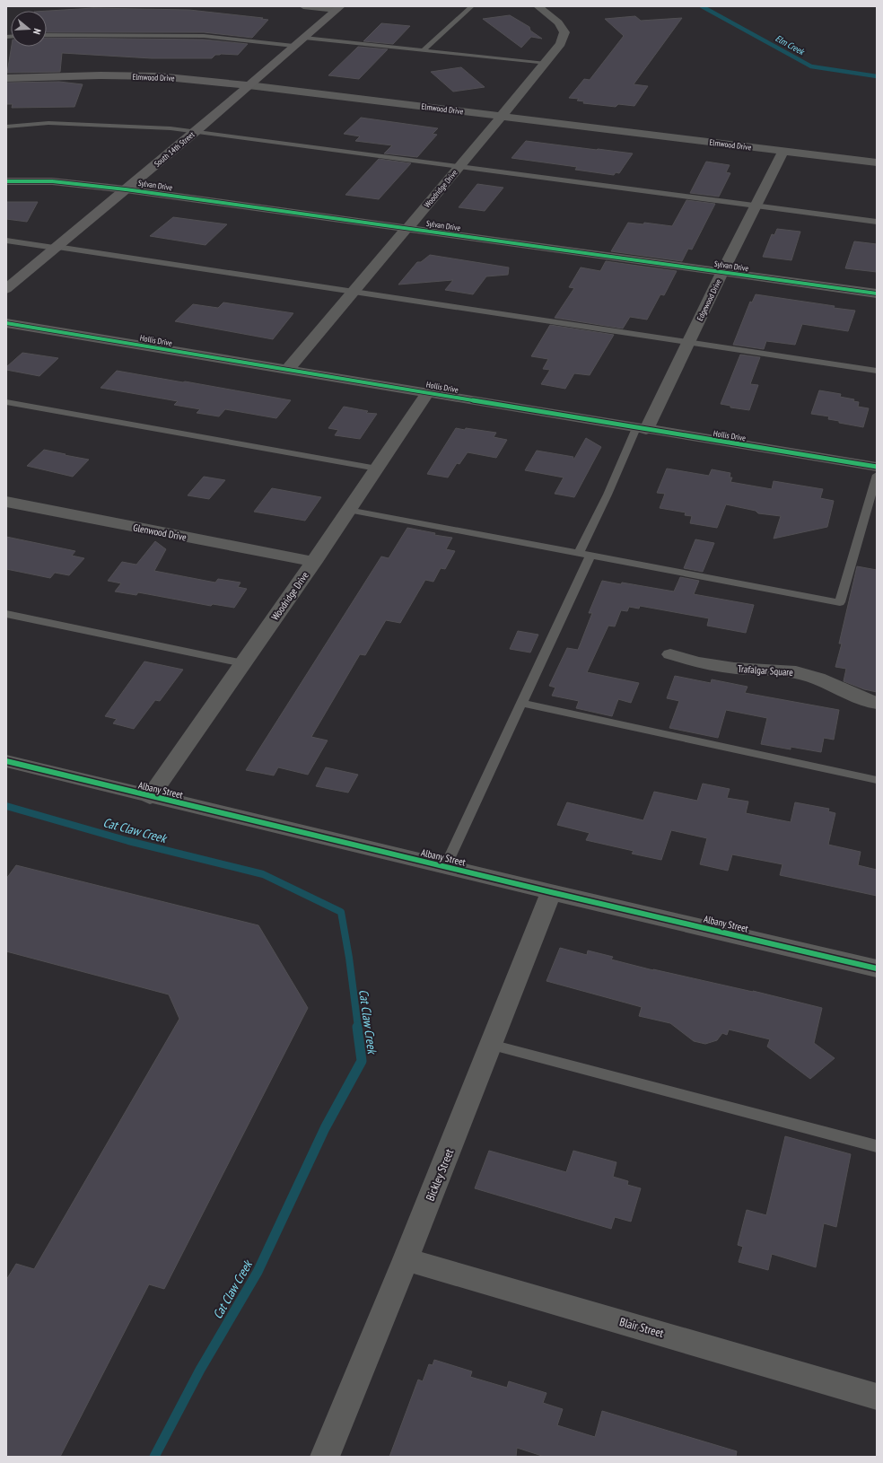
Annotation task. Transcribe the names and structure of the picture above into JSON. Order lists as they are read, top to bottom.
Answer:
{
  "streets": {
    "main road": ["Elmwood Drive", "South 14th Street"],
    "street": [
      "Sylvan Drive",
      "Woodridge Drive",
      "Edgewood Drive",
      "Hollis Drive",
      "Glenwood Drive",
      "Trafalgar Square",
      "Albany Street",
      "Bickley Street",
      "Blair Street"
    ]
  },
  "crossings": [
    ["Elmwood Drive", "South 14th Street"],
    ["Elmwood Drive", "Woodridge Drive"],
    ["Elmwood Drive", "Edgewood Drive"],
    ["South 14th Street", "Sylvan Drive"],
    ["Sylvan Drive", "Woodridge Drive"],
    ["Sylvan Drive", "Edgewood Drive"],
    ["Woodridge Drive", "Hollis Drive"],
    ["Woodridge Drive", "Glenwood Drive"],
    ["Woodridge Drive", "Albany Street"],
    ["Edgewood Drive", "Hollis Drive"],
    ["Albany Street", "Bickley Street"],
    ["Bickley Street", "Blair Street"]
  ],
  "water": ["Elm Creek", "Cat Claw Creek"],
  "north": "right"
}
